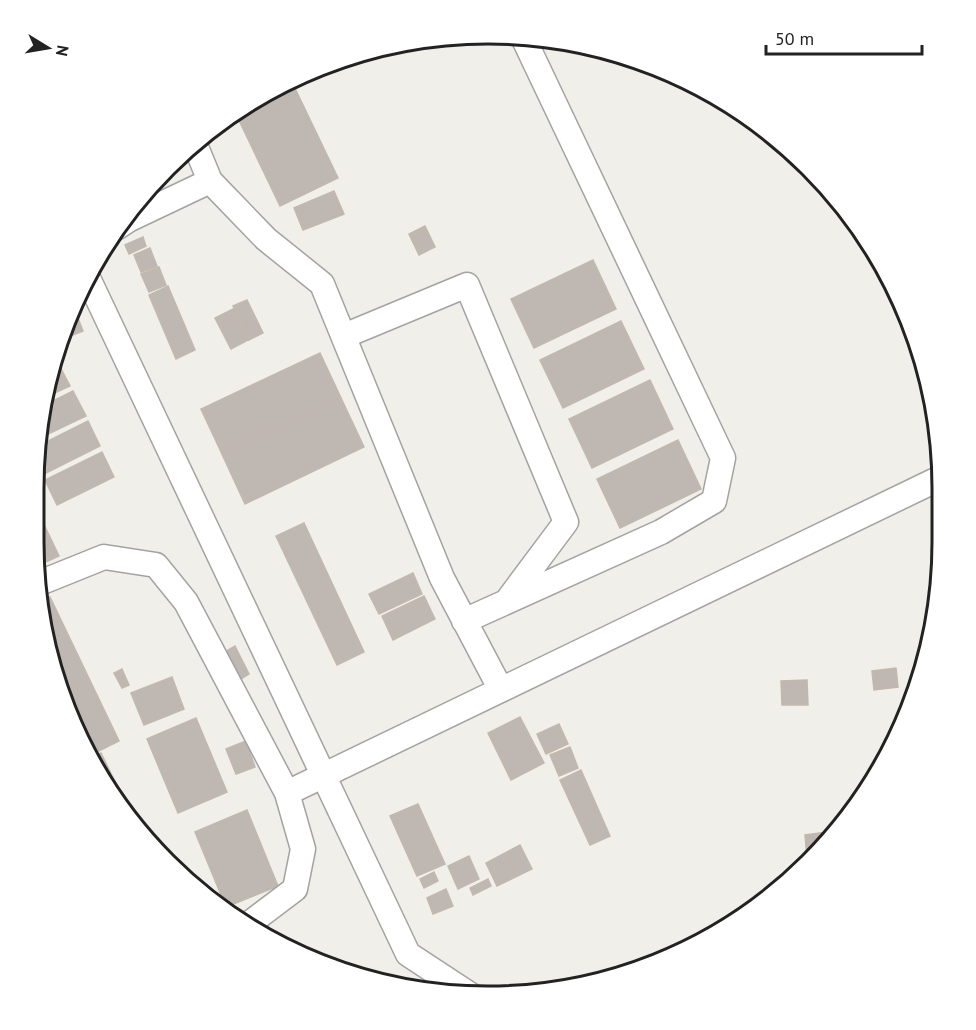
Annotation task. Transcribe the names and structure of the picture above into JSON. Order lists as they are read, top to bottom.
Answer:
{
  "scale_bar": "50 m",
  "north": "right"
}
